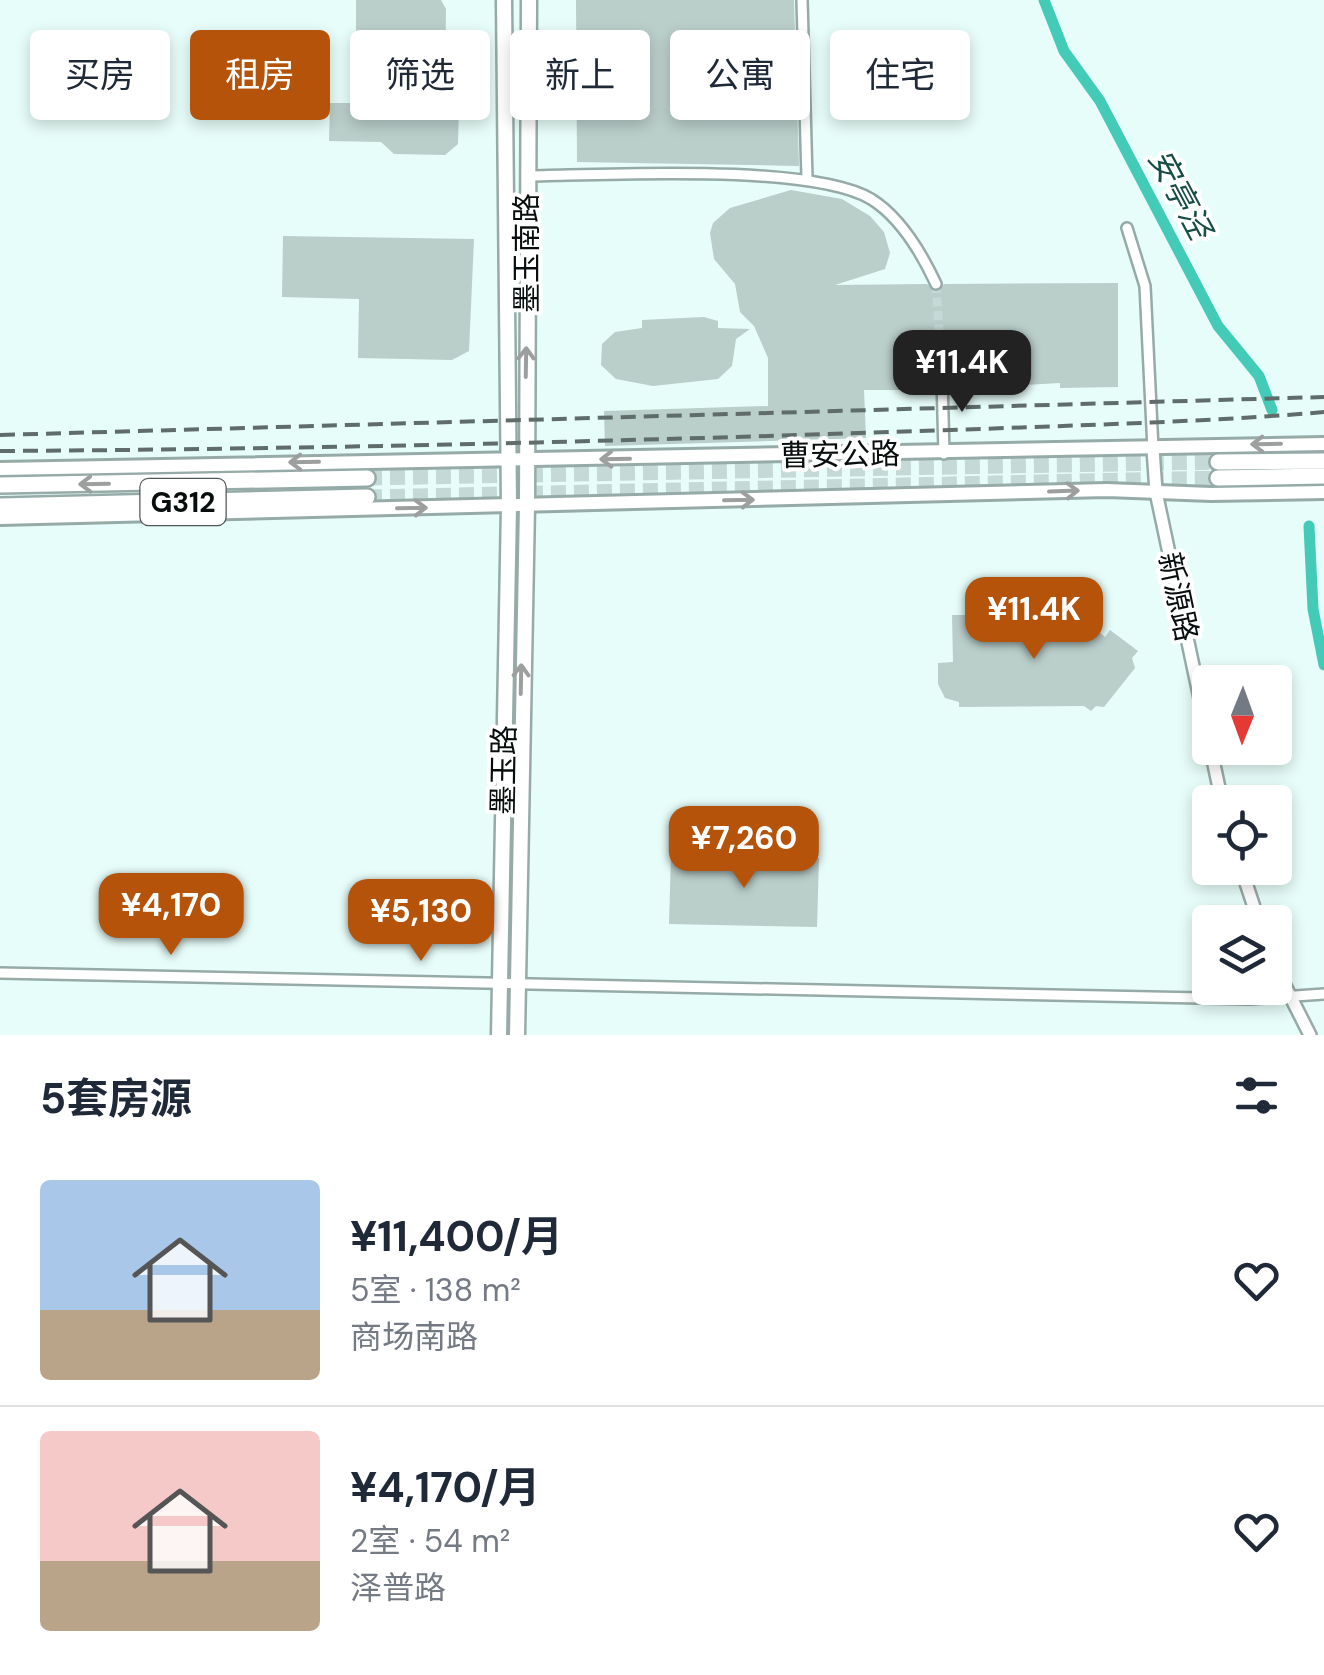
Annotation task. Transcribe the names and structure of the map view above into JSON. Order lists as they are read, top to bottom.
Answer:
{
  "streets": {
    "highway": ["G312"],
    "main road": ["墨玉南路", "曹安公路", "墨玉路"],
    "street": ["新源路"]
  },
  "crossings": [
    ["墨玉南路", "曹安公路"],
    ["墨玉南路", "墨玉路"],
    ["曹安公路", "新源路"],
    ["曹安公路", "墨玉路"]
  ],
  "water": ["安亭泾"],
  "north": "bottom",
  "page": {
    "chip": [
      "买房",
      "租房",
      "筛选",
      "新上",
      "公寓",
      "住宅"
    ],
    "price": [
      "¥11.4K",
      "¥11.4K",
      "¥7,260",
      "¥4,170",
      "¥5,130"
    ],
    "heading": "5套房源",
    "list": [
      {
        "name": "¥11,400/月",
        "note": "5室 · 138 m² · 商场南路"
      },
      {
        "name": "¥4,170/月",
        "note": "2室 · 54 m² · 泽普路"
      }
    ]
  }
}
